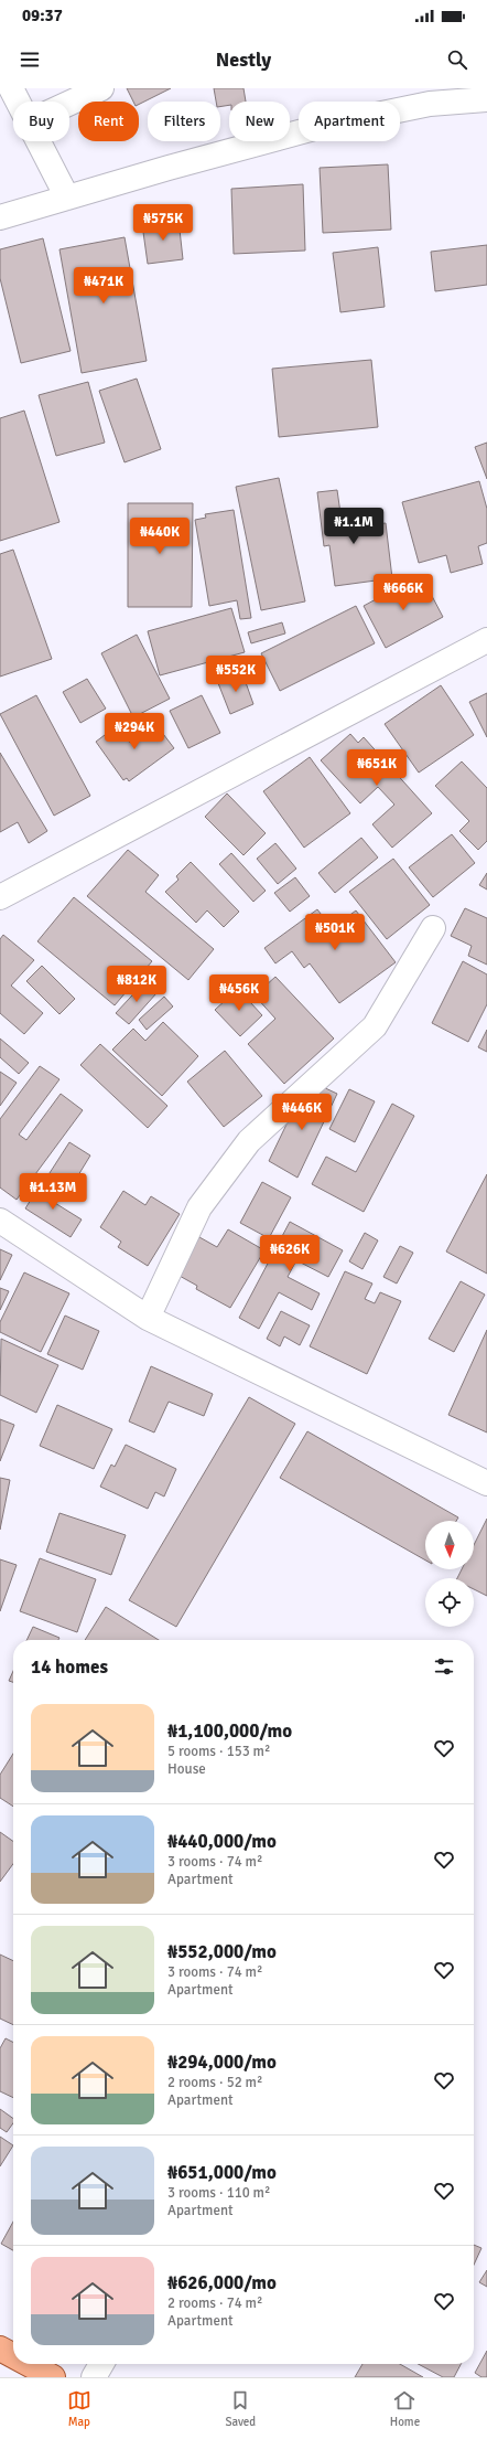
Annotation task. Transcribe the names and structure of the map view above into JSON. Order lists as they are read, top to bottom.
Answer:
{
  "north": "bottom",
  "page": {
    "status": "09:37",
    "header": "Nestly",
    "chip": [
      "Buy",
      "Rent",
      "Filters",
      "New",
      "Apartment"
    ],
    "price": [
      "₦575K",
      "₦471K",
      "₦1.1M",
      "₦440K",
      "₦666K",
      "₦552K",
      "₦294K",
      "₦651K",
      "₦501K",
      "₦812K",
      "₦456K",
      "₦446K",
      "₦1.13M",
      "₦626K"
    ],
    "heading": "14 homes",
    "list": [
      {
        "name": "₦1,100,000/mo",
        "note": "5 rooms · 153 m² · House"
      },
      {
        "name": "₦440,000/mo",
        "note": "3 rooms · 74 m² · Apartment"
      },
      {
        "name": "₦552,000/mo",
        "note": "3 rooms · 74 m² · Apartment"
      },
      {
        "name": "₦294,000/mo",
        "note": "2 rooms · 52 m² · Apartment"
      },
      {
        "name": "₦651,000/mo",
        "note": "3 rooms · 110 m² · Apartment"
      },
      {
        "name": "₦626,000/mo",
        "note": "2 rooms · 74 m² · Apartment"
      }
    ],
    "tabs": ["Map", "Saved", "Home"]
  }
}
